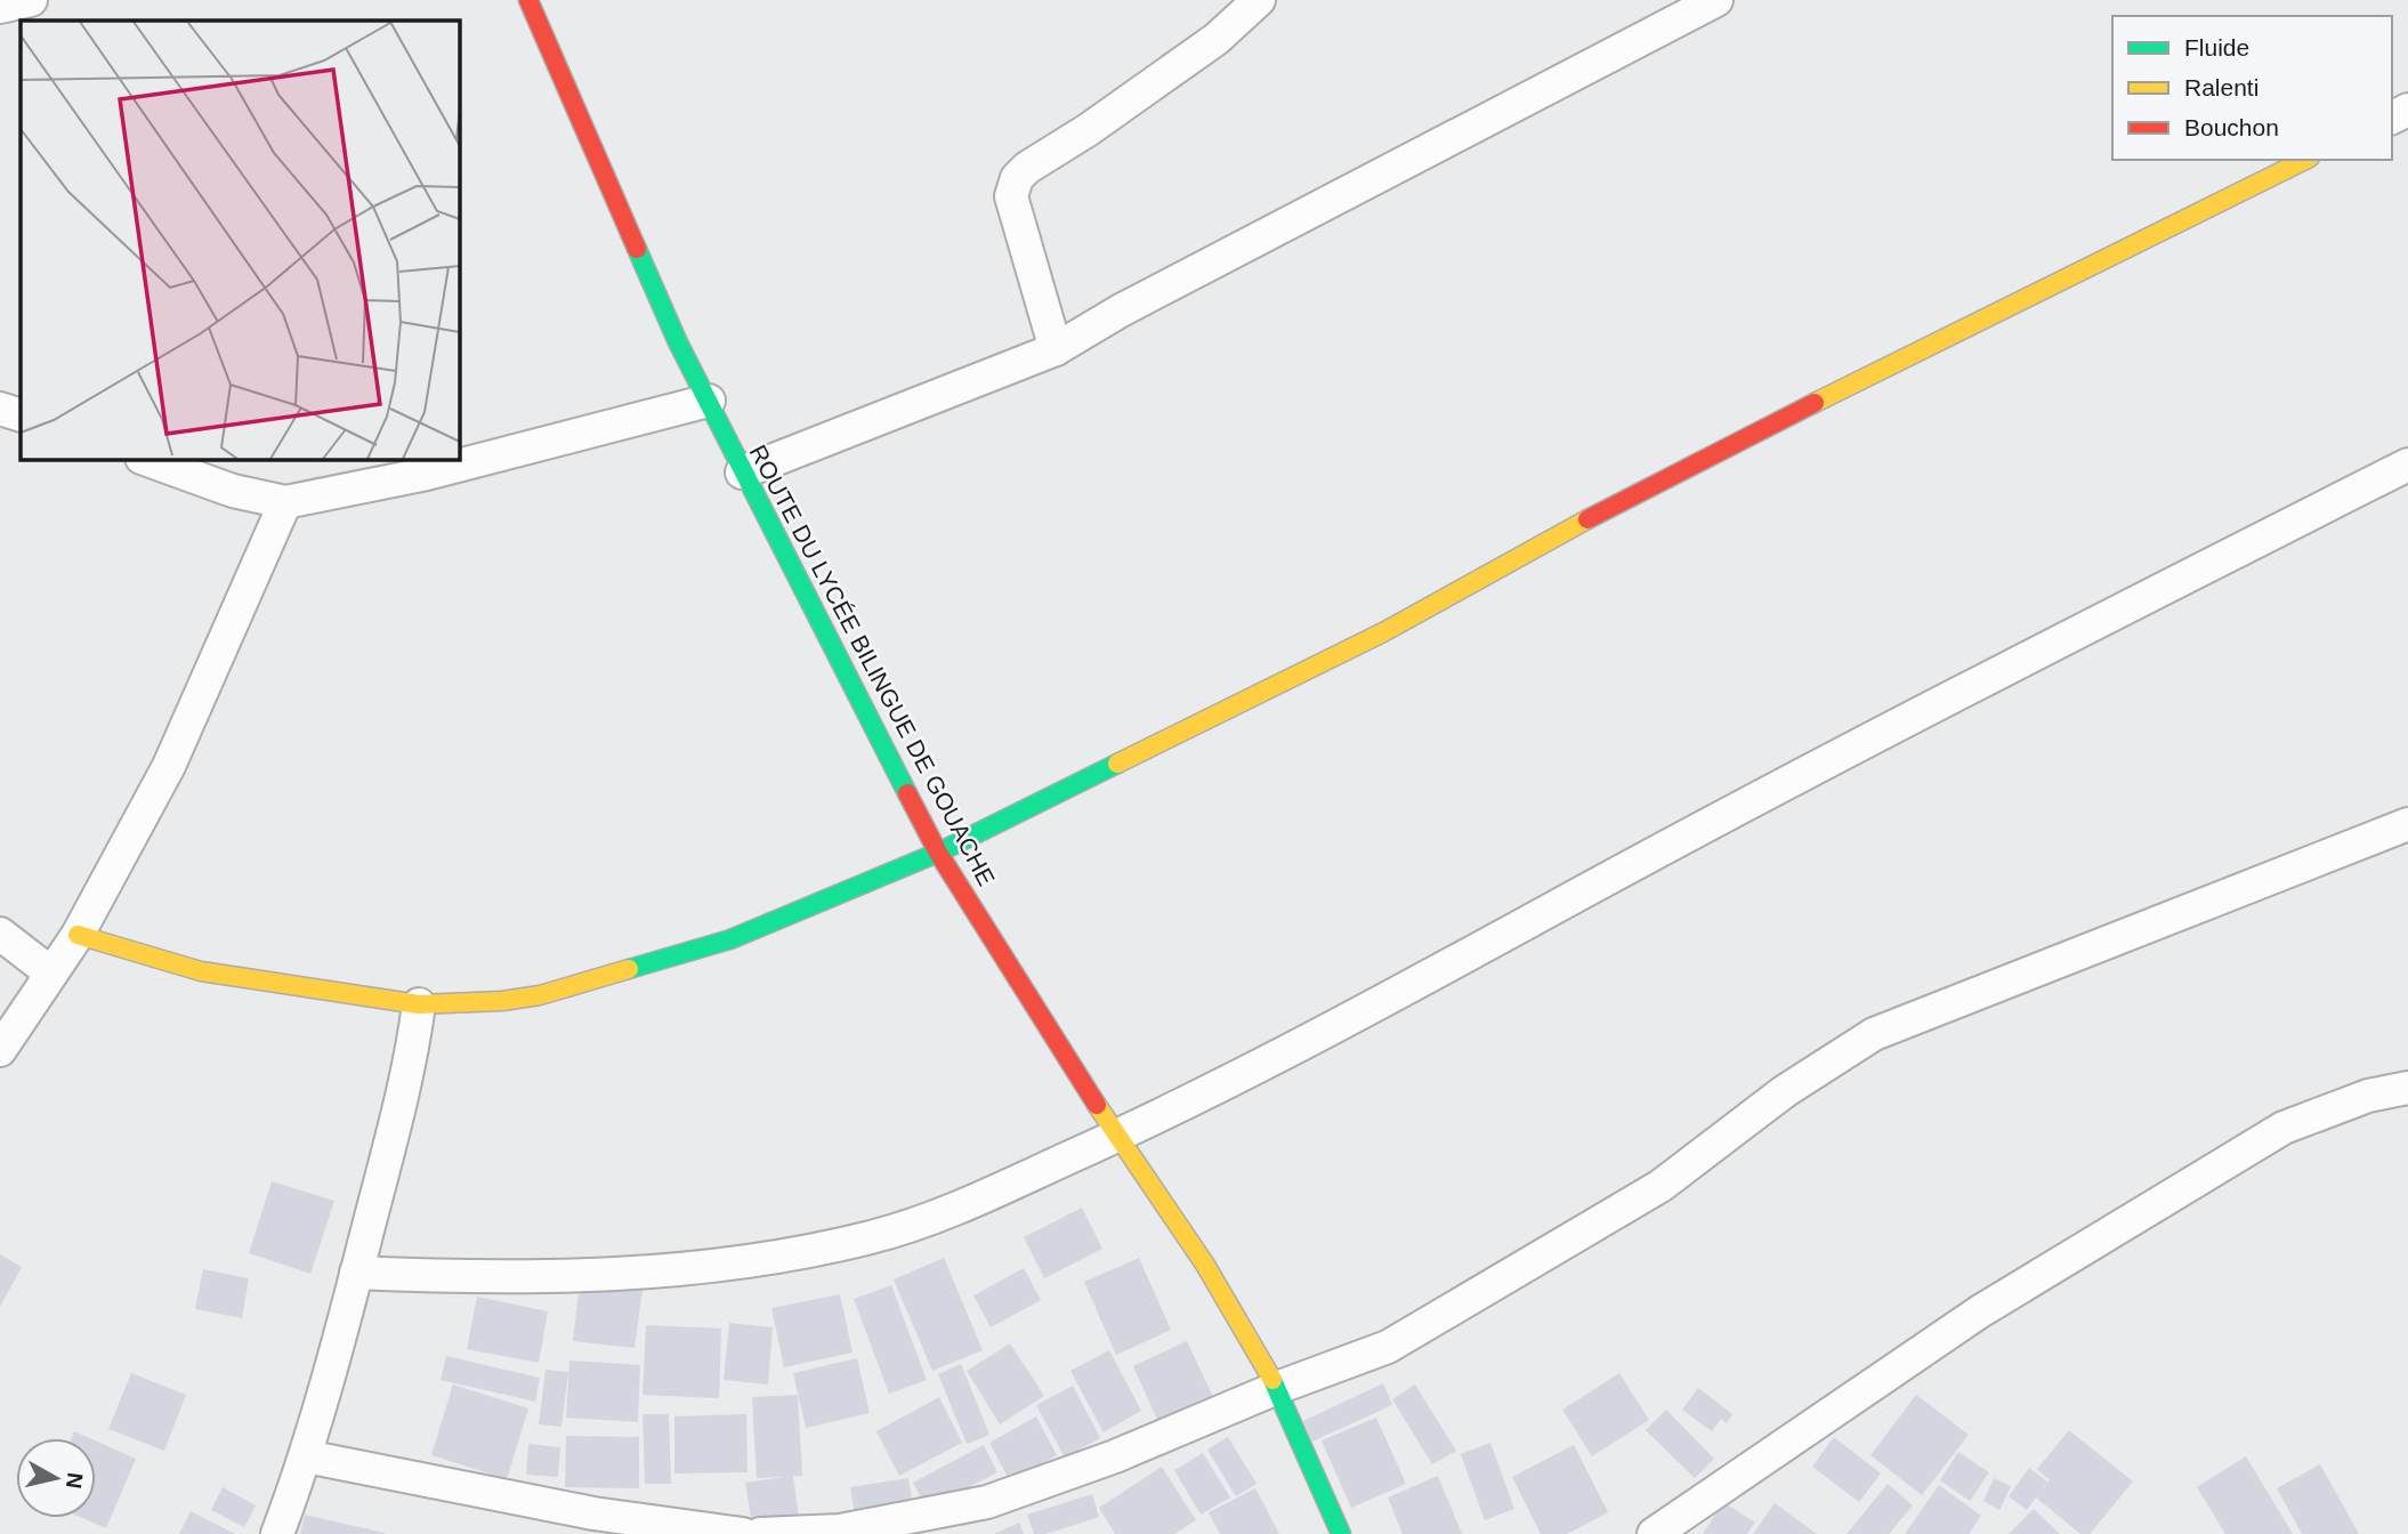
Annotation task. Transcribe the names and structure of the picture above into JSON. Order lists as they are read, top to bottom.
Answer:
{
  "streets": {
    "street": ["ROUTE DU LYCÉE BILINGUE DE GOUACHE"]
  },
  "legend": ["Fluide", "Ralenti", "Bouchon"],
  "north": "right"
}
